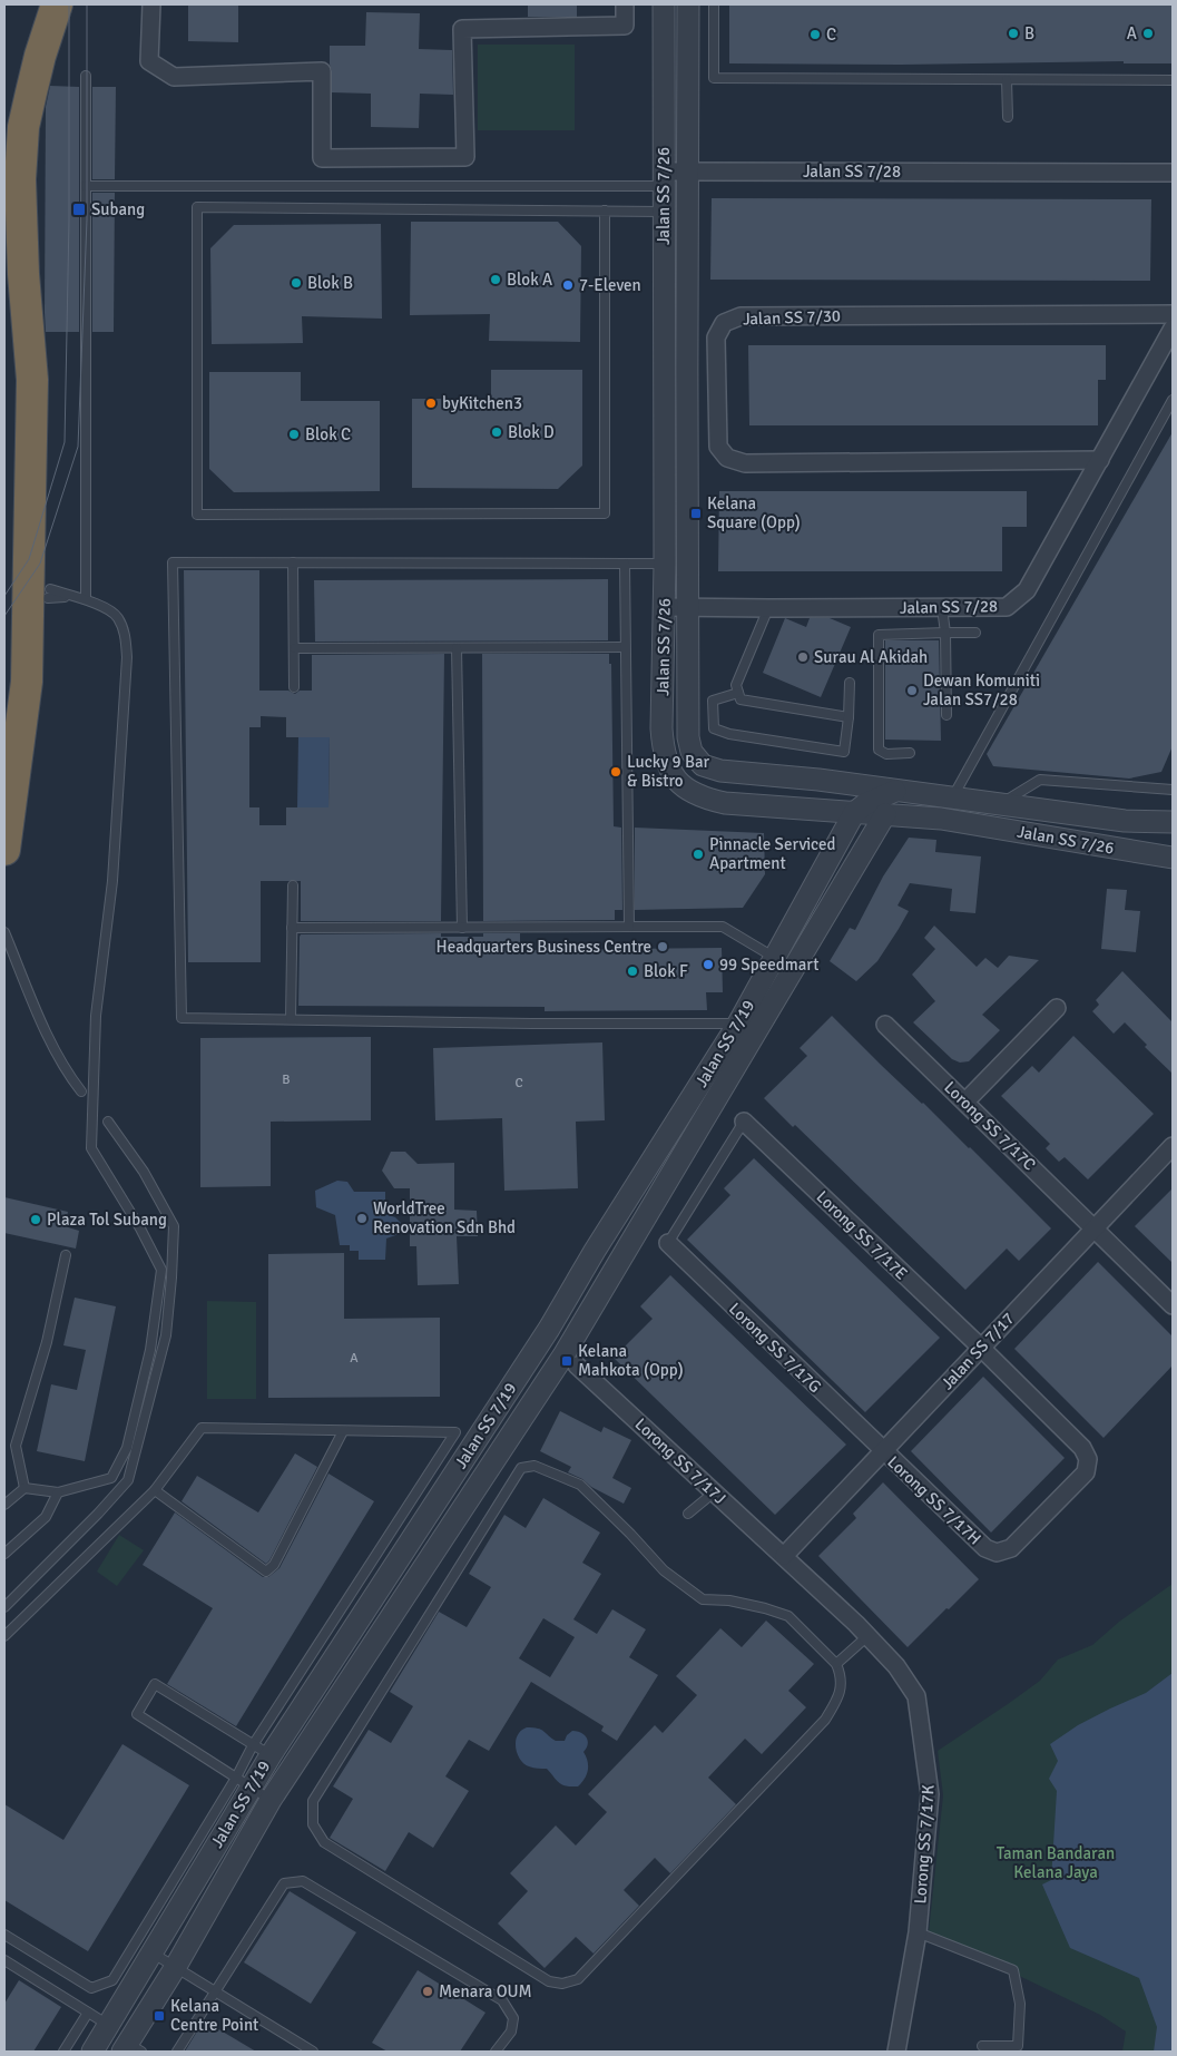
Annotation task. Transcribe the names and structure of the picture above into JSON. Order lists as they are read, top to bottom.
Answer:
{
  "streets": {
    "street": [
      "Jalan SS 7/28",
      "Jalan SS 7/26",
      "Jalan SS 7/30",
      "Jalan SS 7/19",
      "Lorong SS 7/17C",
      "Lorong SS 7/17E",
      "Lorong SS 7/17G",
      "Jalan SS 7/17",
      "Lorong SS 7/17J",
      "Lorong SS 7/17H",
      "Lorong SS 7/17K"
    ]
  },
  "crossings": [
    ["Jalan SS 7/28", "Jalan SS 7/26"],
    ["Jalan SS 7/28", "Jalan SS 7/30"],
    ["Jalan SS 7/26", "Jalan SS 7/19"],
    ["Lorong SS 7/17C", "Jalan SS 7/17"],
    ["Lorong SS 7/17E", "Jalan SS 7/17"],
    ["Lorong SS 7/17E", "Lorong SS 7/17H"],
    ["Lorong SS 7/17G", "Jalan SS 7/17"],
    ["Lorong SS 7/17G", "Lorong SS 7/17H"],
    ["Jalan SS 7/17", "Lorong SS 7/17J"],
    ["Jalan SS 7/17", "Lorong SS 7/17H"],
    ["Jalan SS 7/17", "Lorong SS 7/17K"],
    ["Lorong SS 7/17J", "Lorong SS 7/17K"]
  ],
  "parks": ["Taman Bandaran Kelana Jaya"],
  "places": {
    "other": [
      "B",
      "A",
      "C",
      "Blok A",
      "Blok B",
      "7-Eleven",
      "byKitchen3",
      "Blok D",
      "Blok C",
      "Surau Al Akidah",
      "Dewan Komuniti Jalan SS7/28",
      "Lucky 9 Bar & Bistro",
      "Pinnacle Serviced Apartment",
      "Headquarters Business Centre",
      "99 Speedmart",
      "Blok F",
      "WorldTree Renovation Sdn Bhd",
      "Plaza Tol Subang",
      "Menara OUM"
    ],
    "transit": [
      "Subang",
      "Kelana Square (Opp)",
      "Kelana Mahkota (Opp)",
      "Kelana Centre Point"
    ]
  },
  "house_numbers": ["B", "C", "A"]
}
